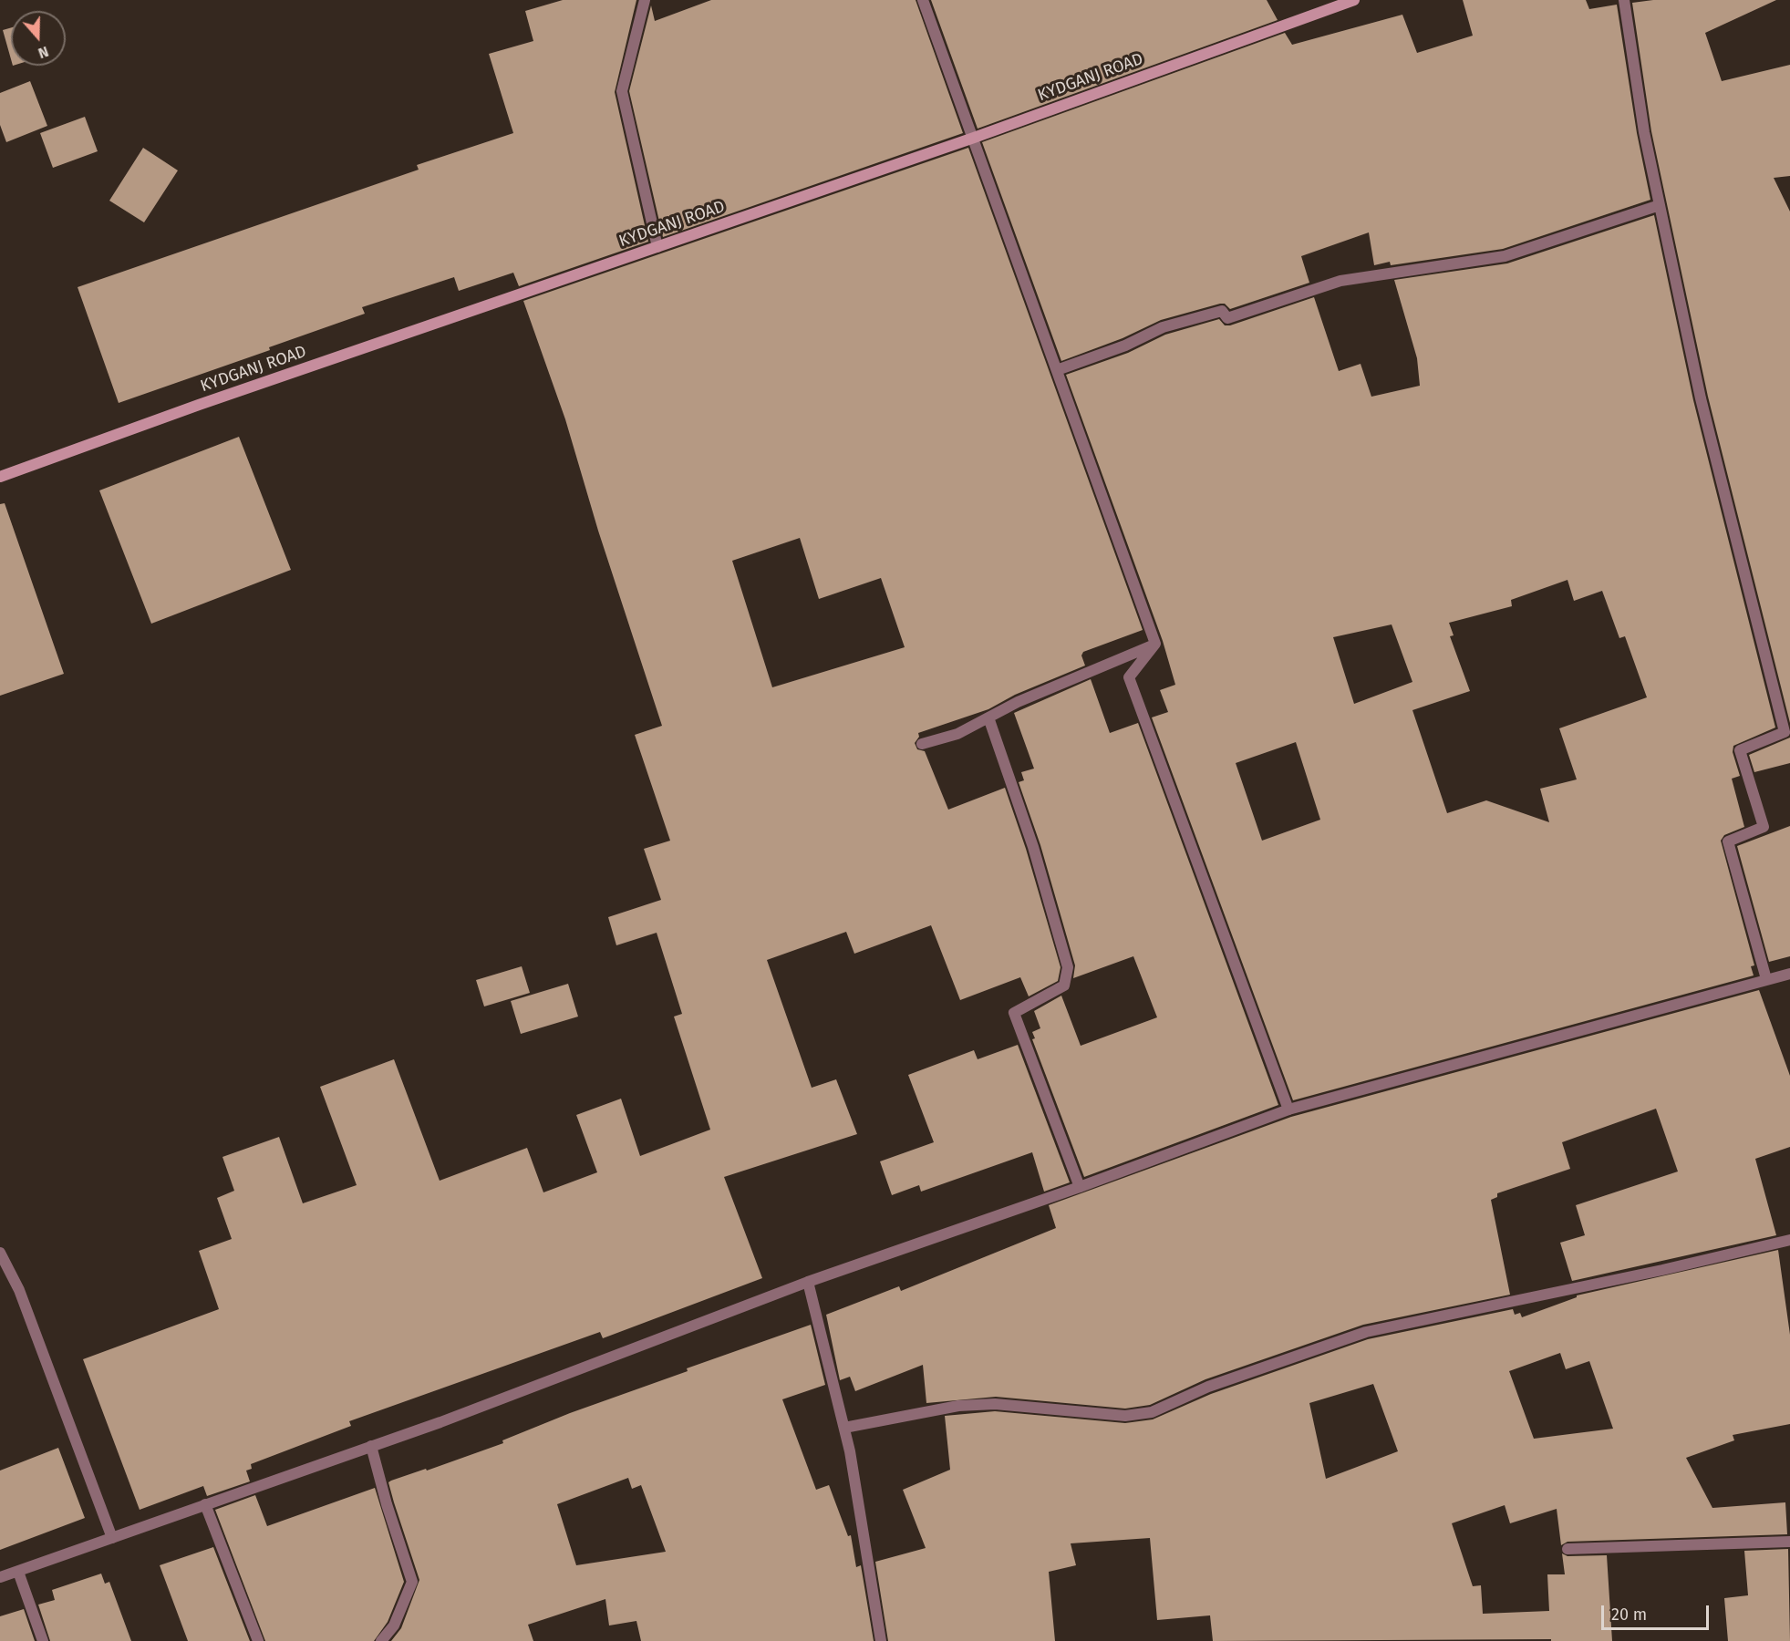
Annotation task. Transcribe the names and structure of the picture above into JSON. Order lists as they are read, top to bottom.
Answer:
{
  "streets": {
    "main road": ["KYDGANJ ROAD"]
  },
  "scale_bar": "20 m",
  "north": "bottom"
}
